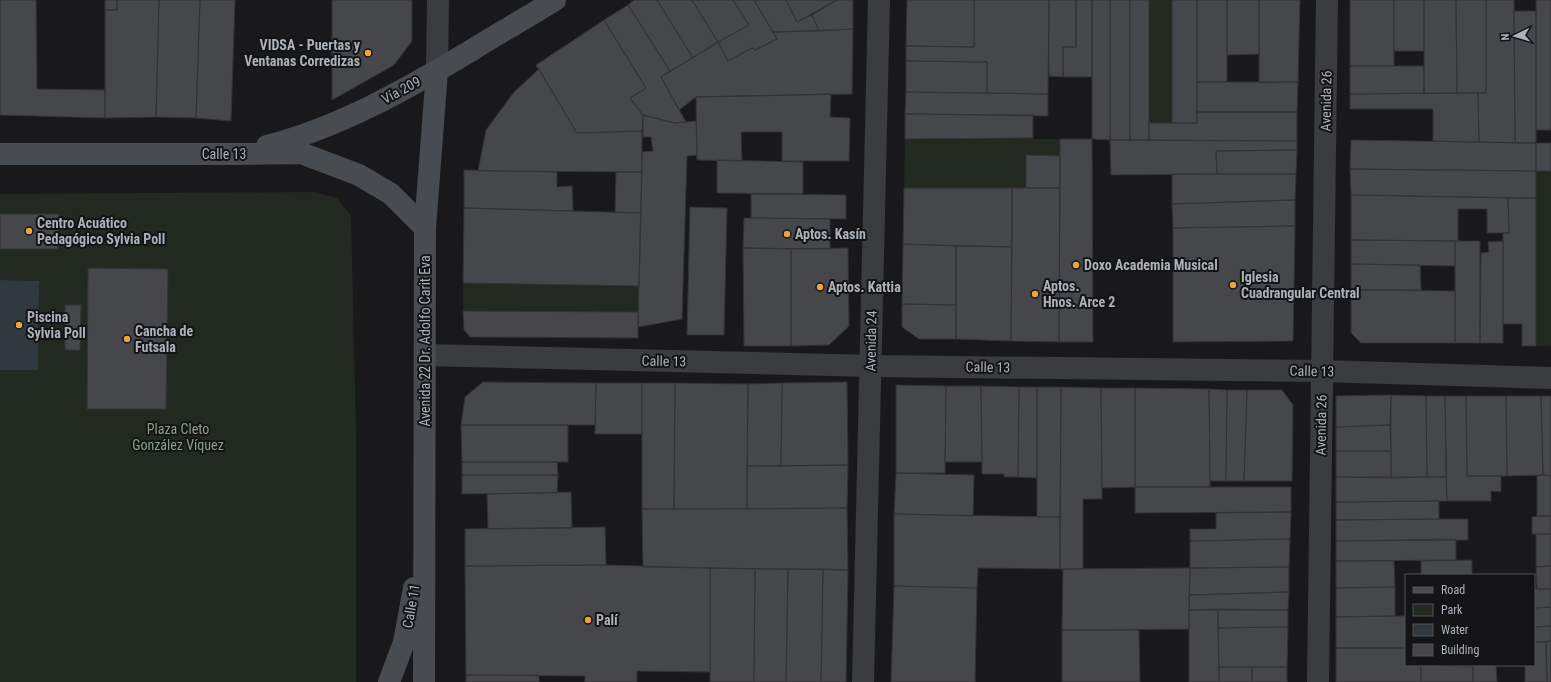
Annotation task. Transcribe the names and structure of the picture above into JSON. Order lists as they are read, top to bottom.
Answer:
{
  "streets": {
    "main road": [
      "Vía 209",
      "Calle 13",
      "Avenida 22 Dr. Adolfo Carit Eva",
      "Calle 11"
    ],
    "street": ["Avenida 26", "Avenida 24"]
  },
  "crossings": [
    ["Vía 209", "Calle 13"],
    ["Vía 209", "Avenida 22 Dr. Adolfo Carit Eva"],
    ["Avenida 26", "Calle 13"],
    ["Calle 13", "Avenida 22 Dr. Adolfo Carit Eva"],
    ["Calle 13", "Avenida 24"],
    ["Avenida 22 Dr. Adolfo Carit Eva", "Calle 11"]
  ],
  "parks": ["Plaza Cleto González Víquez"],
  "places": [
    "VIDSA - Puertas y Ventanas Corredizas",
    "Centro Acuático Pedagógico Sylvia Poll",
    "Aptos. Kasín",
    "Doxo Academia Musical",
    "Iglesia Cuadrangular Central",
    "Aptos. Kattia",
    "Aptos. Hnos. Arce 2",
    "Piscina Sylvia Poll",
    "Cancha de Futsala",
    "Palí"
  ],
  "legend": [
    "Road",
    "Park",
    "Water",
    "Building"
  ],
  "north": "left"
}
